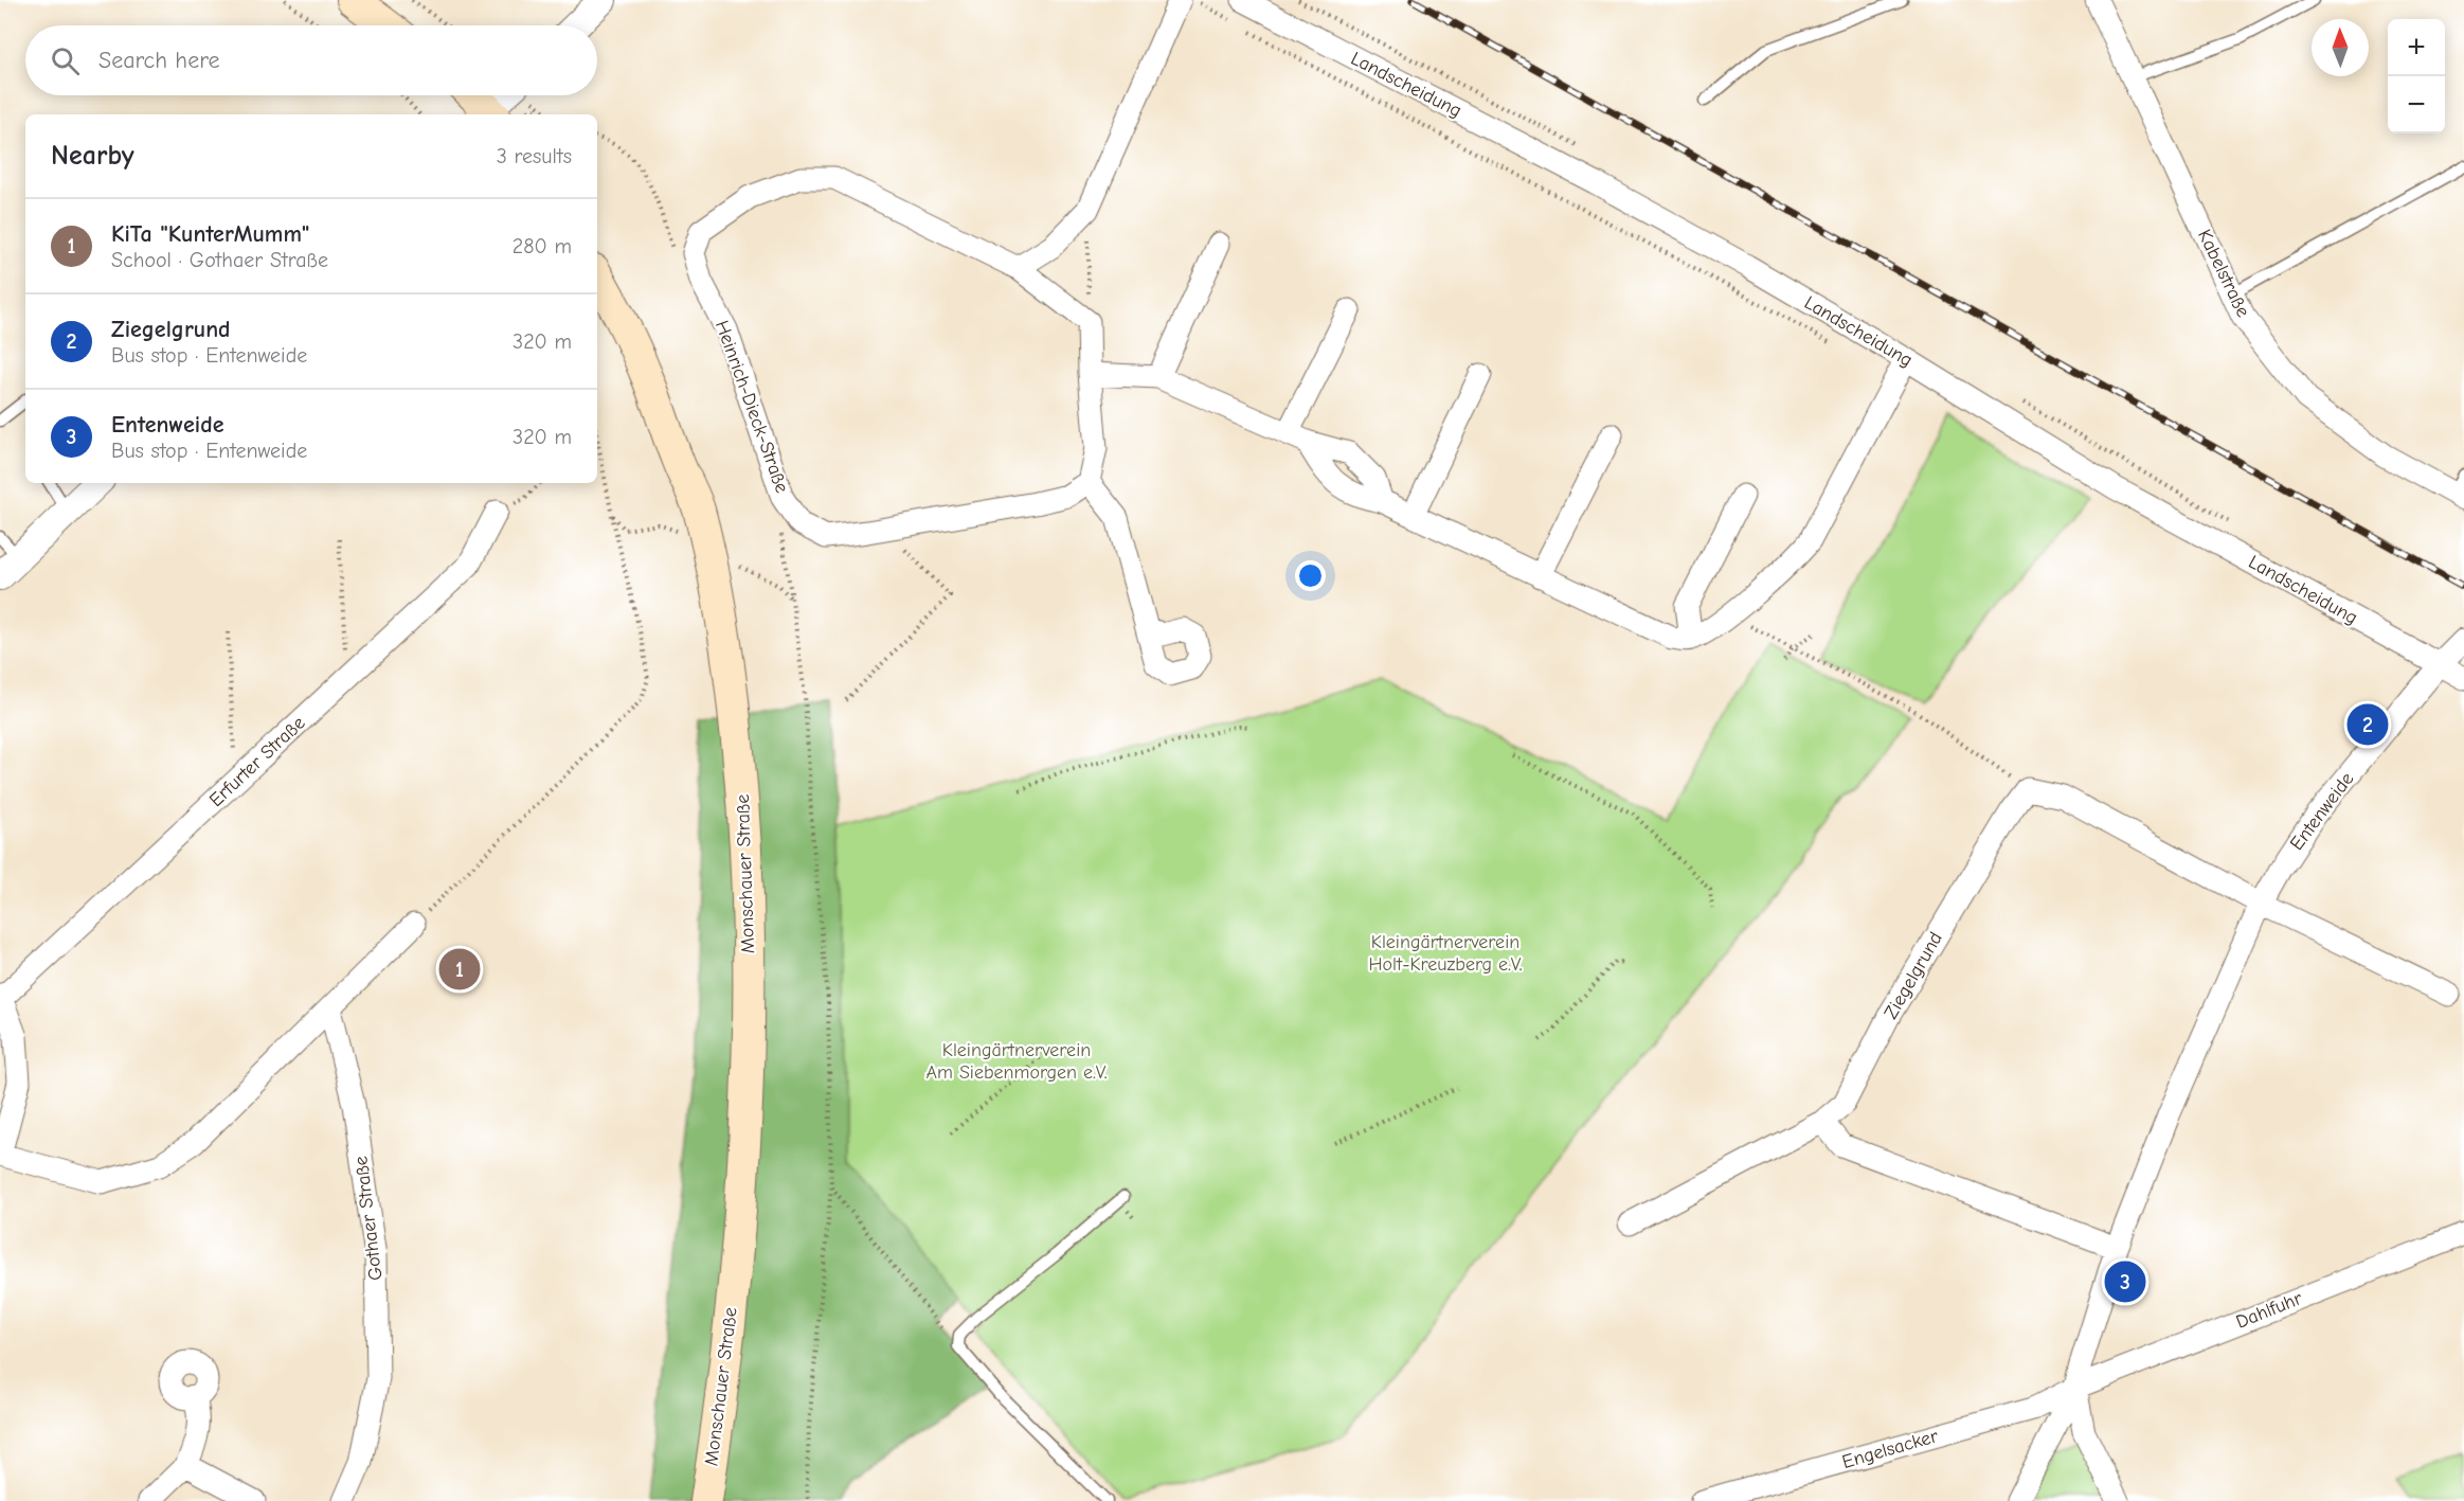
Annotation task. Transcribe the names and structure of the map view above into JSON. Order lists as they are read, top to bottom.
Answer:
{
  "streets": {
    "main road": ["Monschauer Straße"],
    "street": [
      "Landscheidung",
      "Kabelstraße",
      "Heinrich-Dieck-Straße",
      "Erfurter Straße",
      "Entenweide",
      "Ziegelgrund",
      "Gothaer Straße",
      "Dahlfuhr",
      "Engelsacker"
    ]
  },
  "crossings": [
    ["Landscheidung", "Entenweide"],
    ["Entenweide", "Dahlfuhr"],
    ["Entenweide", "Engelsacker"],
    ["Dahlfuhr", "Engelsacker"]
  ],
  "parks": ["Kleingärtnerverein Holt-Kreuzberg e.V.", "Kleingärtnerverein Am Siebenmorgen e.V."],
  "north": "top",
  "page": {
    "map_buttons": ["+", "−"],
    "search": "Search here",
    "heading": ["Nearby", "3 results"],
    "list": [
      {
        "mark": "1",
        "name": "KiTa \"KunterMumm\"",
        "note": "School · Gothaer Straße",
        "value": "280 m"
      },
      {
        "mark": "2",
        "name": "Ziegelgrund",
        "note": "Bus stop · Entenweide",
        "value": "320 m"
      },
      {
        "mark": "3",
        "name": "Entenweide",
        "note": "Bus stop · Entenweide",
        "value": "320 m"
      }
    ],
    "pins": ["2", "1", "3"]
  }
}
